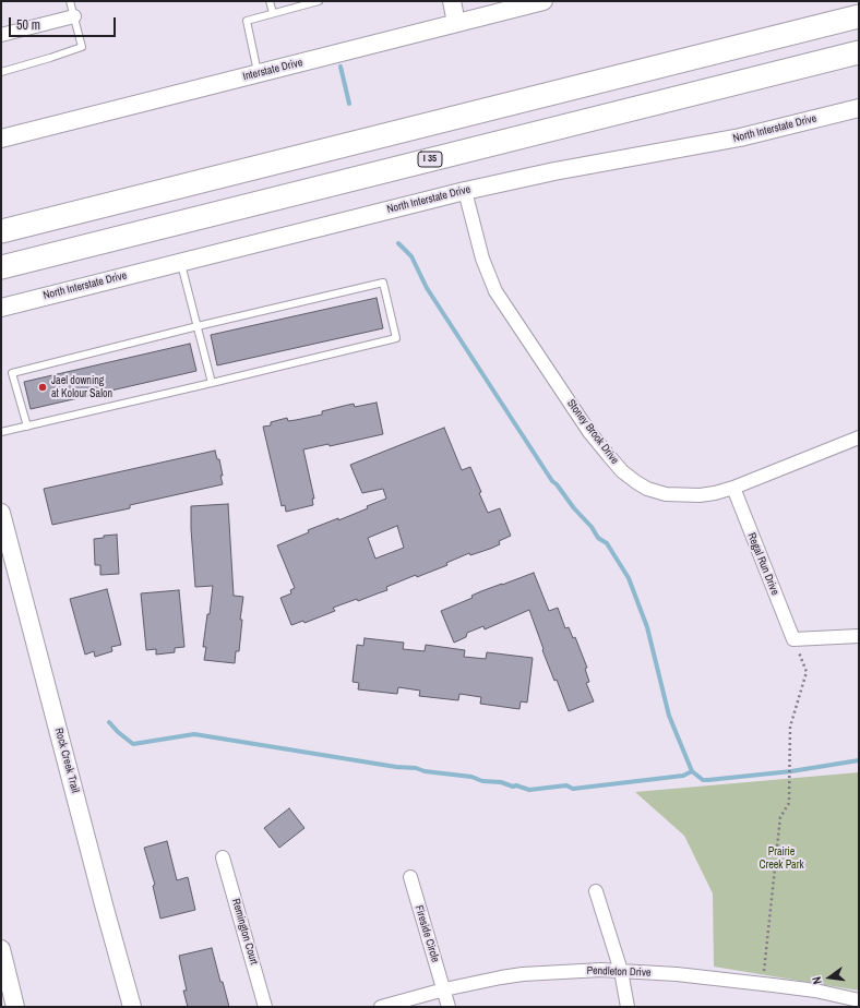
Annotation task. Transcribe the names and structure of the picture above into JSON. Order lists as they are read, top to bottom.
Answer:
{
  "streets": {
    "highway": ["I 35"],
    "street": [
      "Interstate Drive",
      "North Interstate Drive",
      "Stoney Brook Drive",
      "Regal Run Drive",
      "Rock Creek Trail",
      "Remington Court",
      "Fireside Circle",
      "Pendleton Drive"
    ]
  },
  "crossings": [
    ["North Interstate Drive", "Stoney Brook Drive"],
    ["Stoney Brook Drive", "Regal Run Drive"],
    ["Fireside Circle", "Pendleton Drive"]
  ],
  "parks": ["Prairie Creek Park"],
  "places": ["Jael downing at Kolour Salon"],
  "scale_bar": "50 m",
  "north": "left"
}
